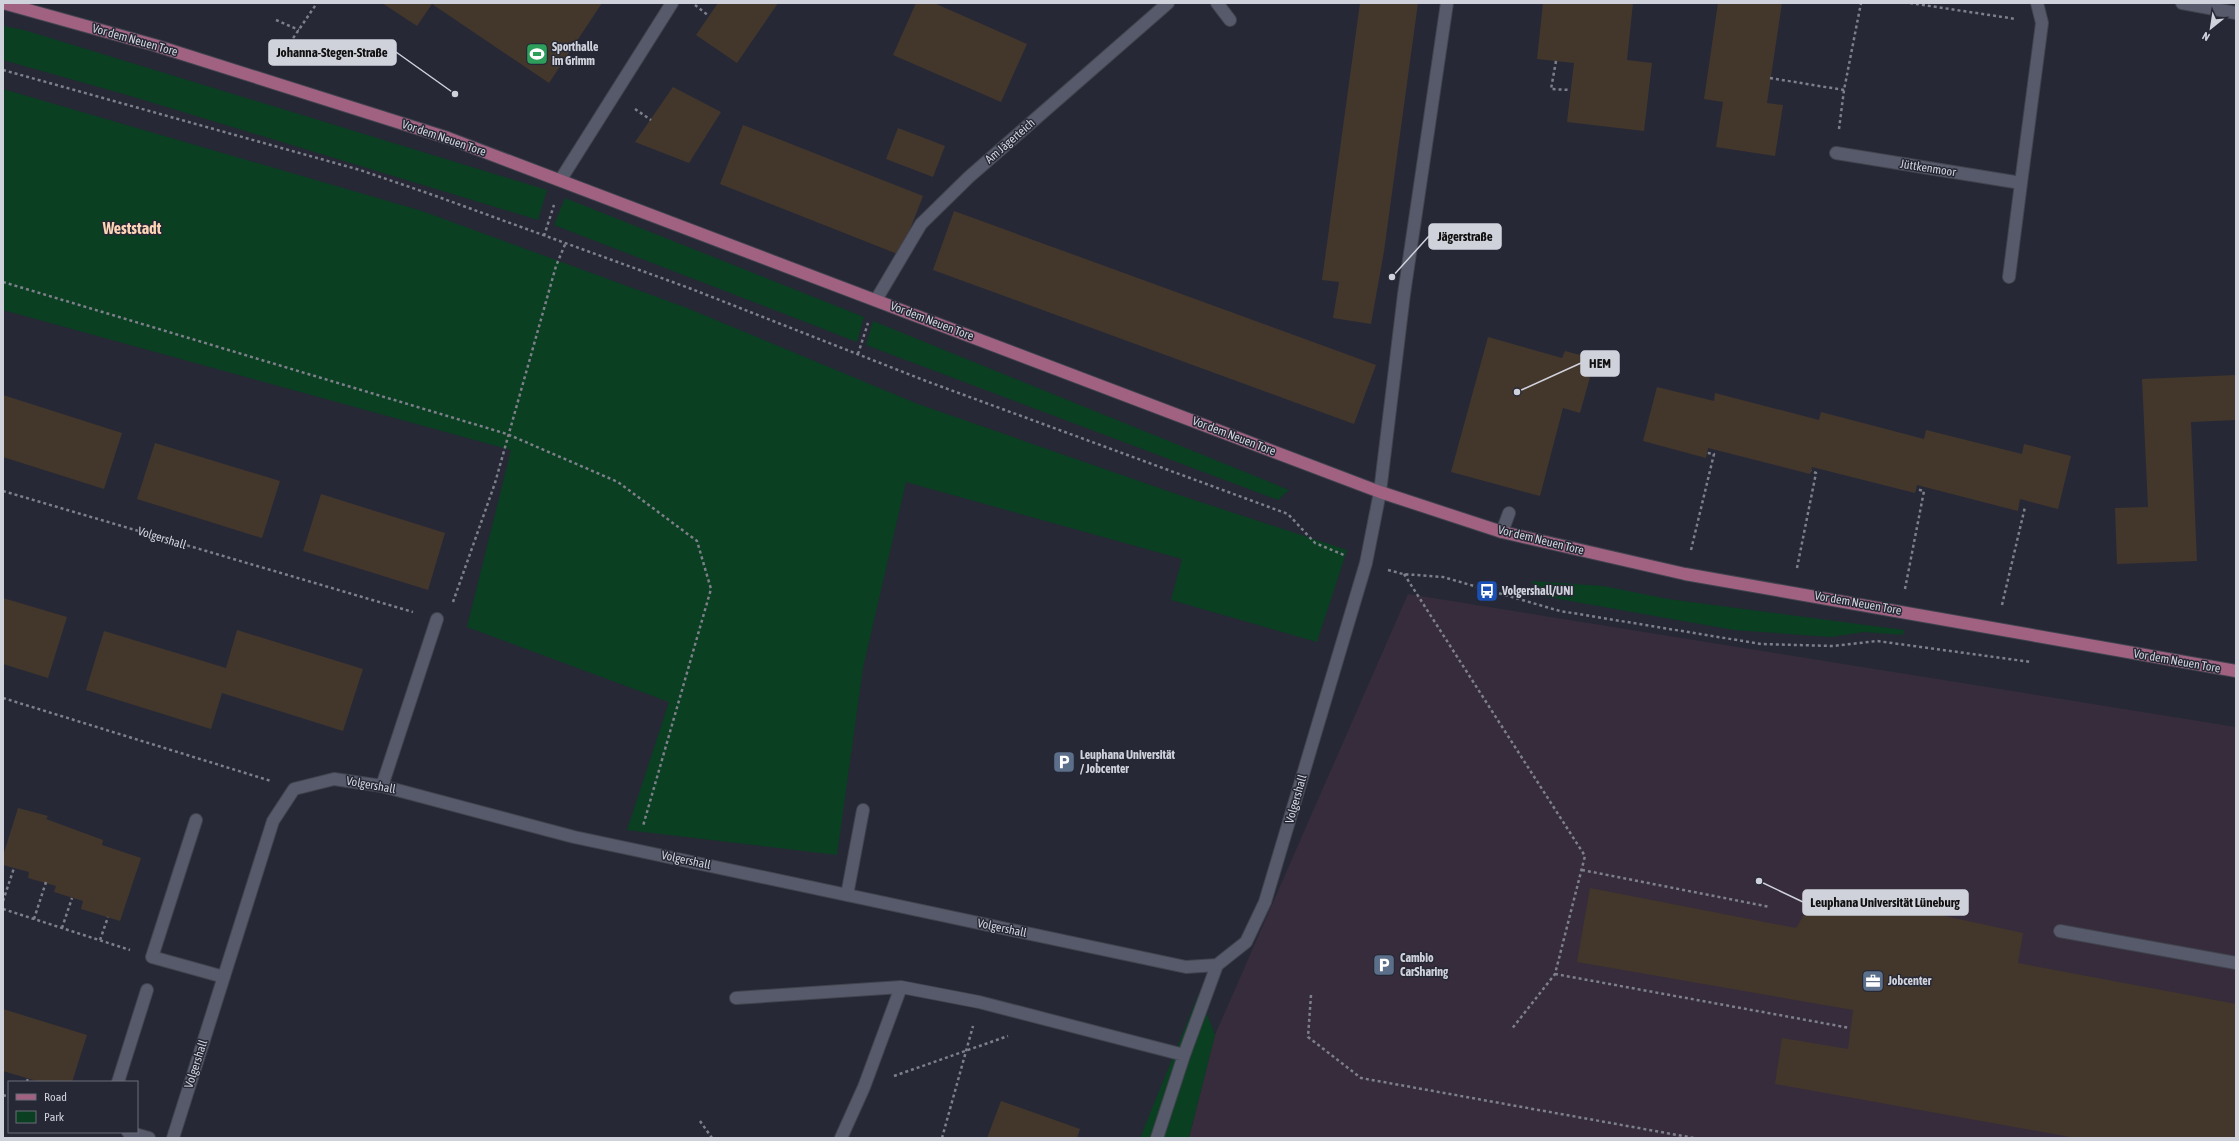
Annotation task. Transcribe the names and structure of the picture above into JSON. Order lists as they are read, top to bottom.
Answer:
{
  "streets": {
    "main road": ["Vor dem Neuen Tore"],
    "street": ["Am Jägerteich", "Jüttkenmoor", "Volgershall"]
  },
  "crossings": [
    ["Vor dem Neuen Tore", "Am Jägerteich"],
    ["Vor dem Neuen Tore", "Volgershall"]
  ],
  "districts": ["Weststadt"],
  "places": {
    "sports": ["Sporthalle im Grimm"],
    "other": [
      "Johanna-Stegen-Straße",
      "Jägerstraße",
      "HEM",
      "Leuphana Universität Lüneburg"
    ],
    "bus stop": ["Volgershall/UNI"],
    "parking": ["Leuphana Universität / Jobcenter", "Cambio CarSharing"],
    "office": ["Jobcenter"]
  },
  "legend": ["Road", "Park"],
  "north": "bottom left"
}
